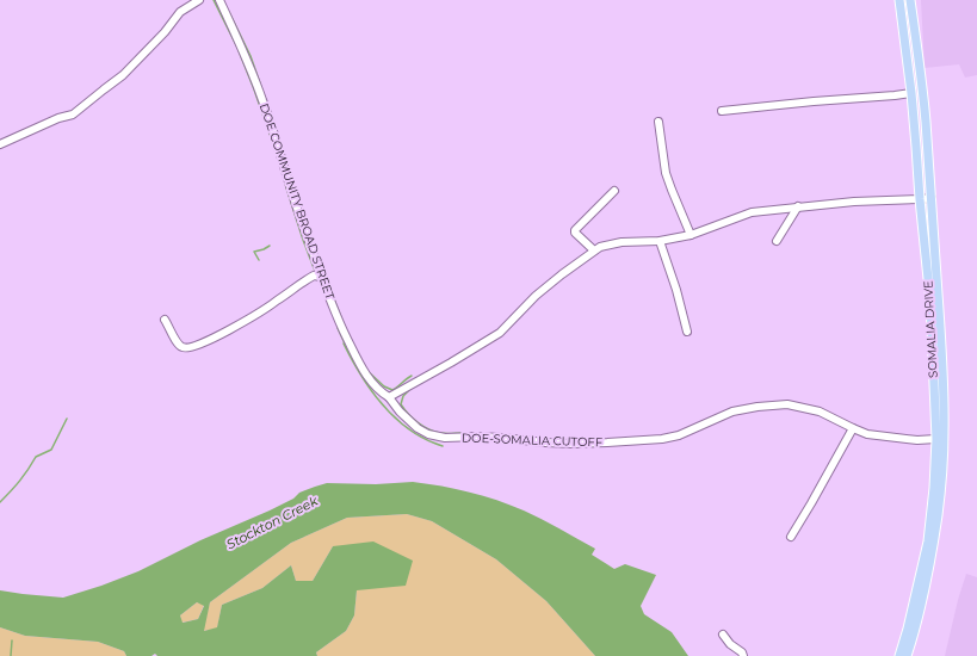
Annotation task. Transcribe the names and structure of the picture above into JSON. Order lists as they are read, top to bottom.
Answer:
{
  "streets": {
    "main road": ["SOMALIA DRIVE"],
    "street": ["DOE COMMUNITY BROAD STREET", "DOE-SOMALIA CUTOFF"]
  },
  "crossings": [
    ["DOE COMMUNITY BROAD STREET", "DOE-SOMALIA CUTOFF"],
    ["SOMALIA DRIVE", "DOE-SOMALIA CUTOFF"]
  ],
  "water": ["Stockton Creek"]
}
